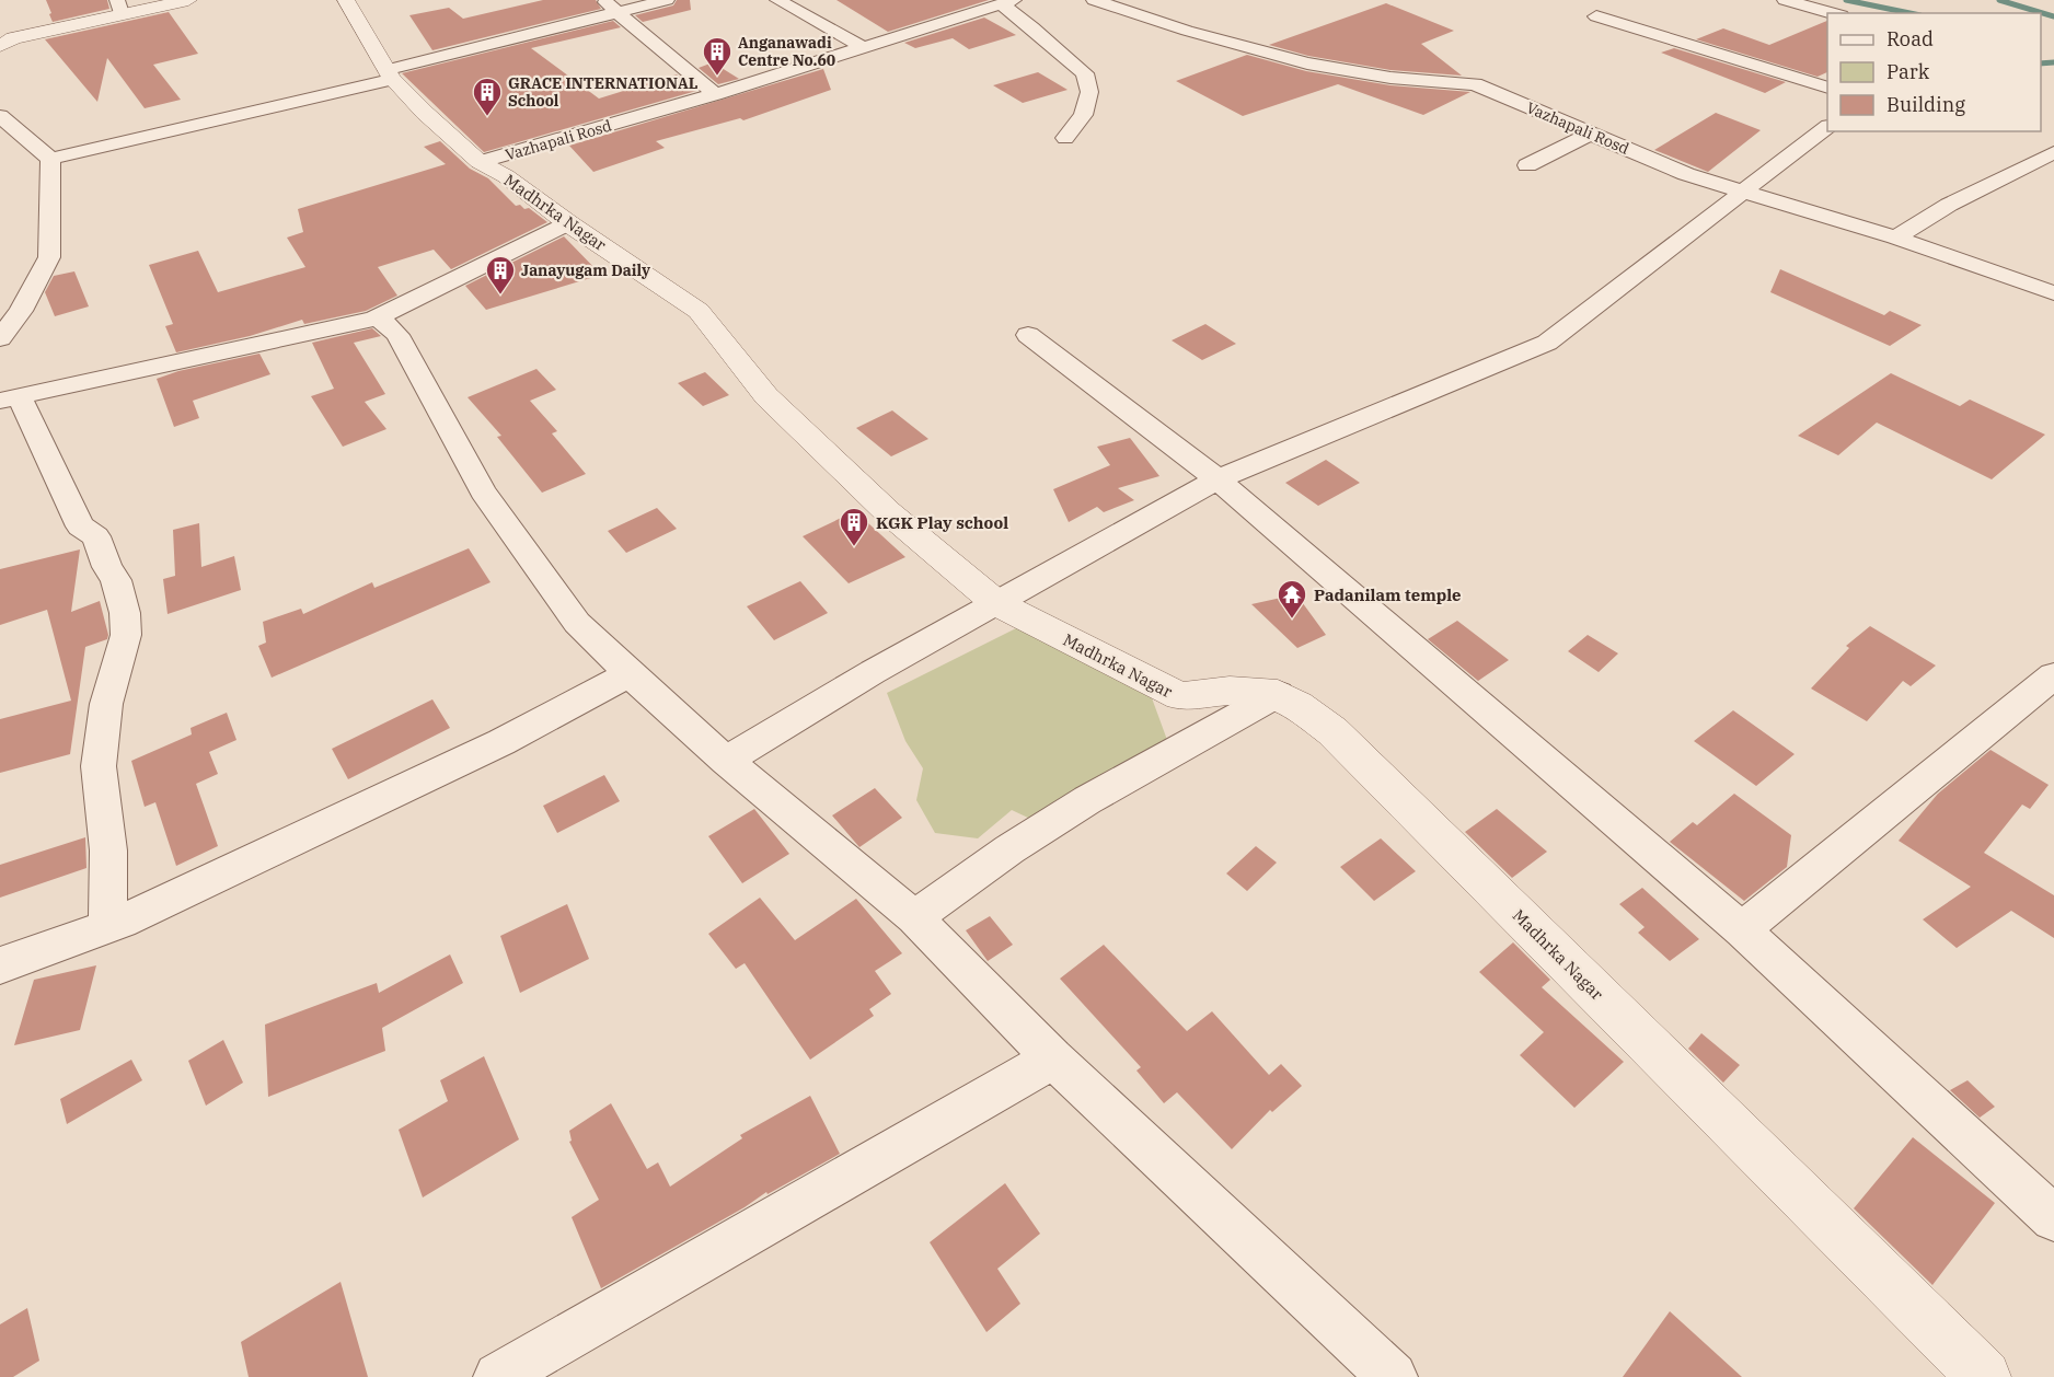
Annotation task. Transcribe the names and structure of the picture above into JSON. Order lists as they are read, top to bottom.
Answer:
{
  "streets": {
    "street": ["Vazhapali Rosd", "Madhrka Nagar"]
  },
  "crossings": [
    ["Vazhapali Rosd", "Madhrka Nagar"]
  ],
  "places": {
    "building": [
      "Anganawadi Centre No.60",
      "GRACE INTERNATIONAL School",
      "Janayugam Daily",
      "KGK Play school"
    ],
    "temple": ["Padanilam temple"]
  },
  "legend": ["Road", "Park", "Building"]
}
